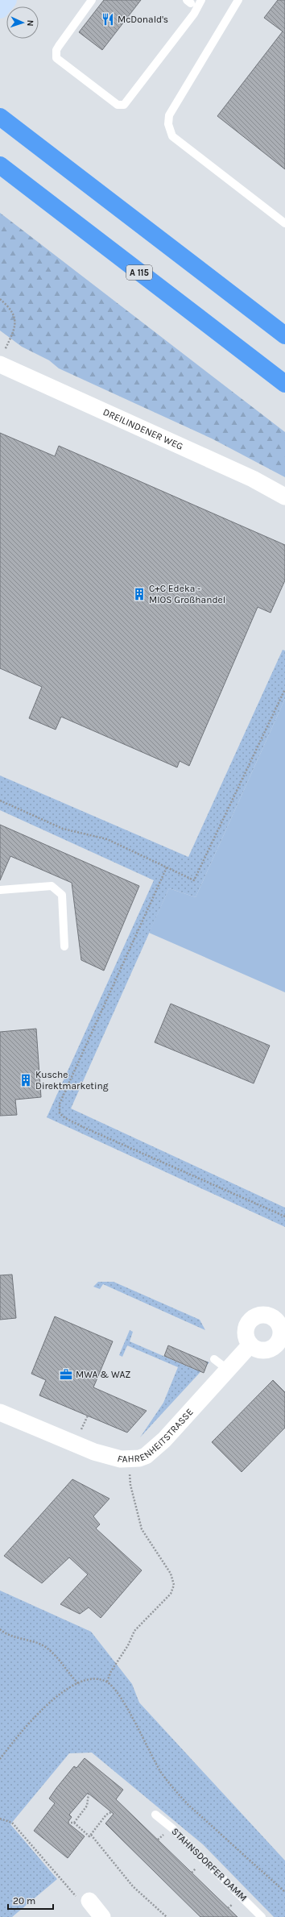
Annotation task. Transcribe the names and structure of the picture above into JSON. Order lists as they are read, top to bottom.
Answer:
{
  "streets": {
    "highway": ["A 115"],
    "street": ["DREILINDENER WEG", "FAHRENHEITSTRASSE"],
    "lane": ["STAHNSDORFER DAMM"]
  },
  "places": {
    "restaurant": ["McDonald's"],
    "building": ["C+C Edeka - MIOS Großhandel", "Kusche Direktmarketing"],
    "office": ["MWA & WAZ"]
  },
  "scale_bar": "20 m",
  "north": "right"
}
